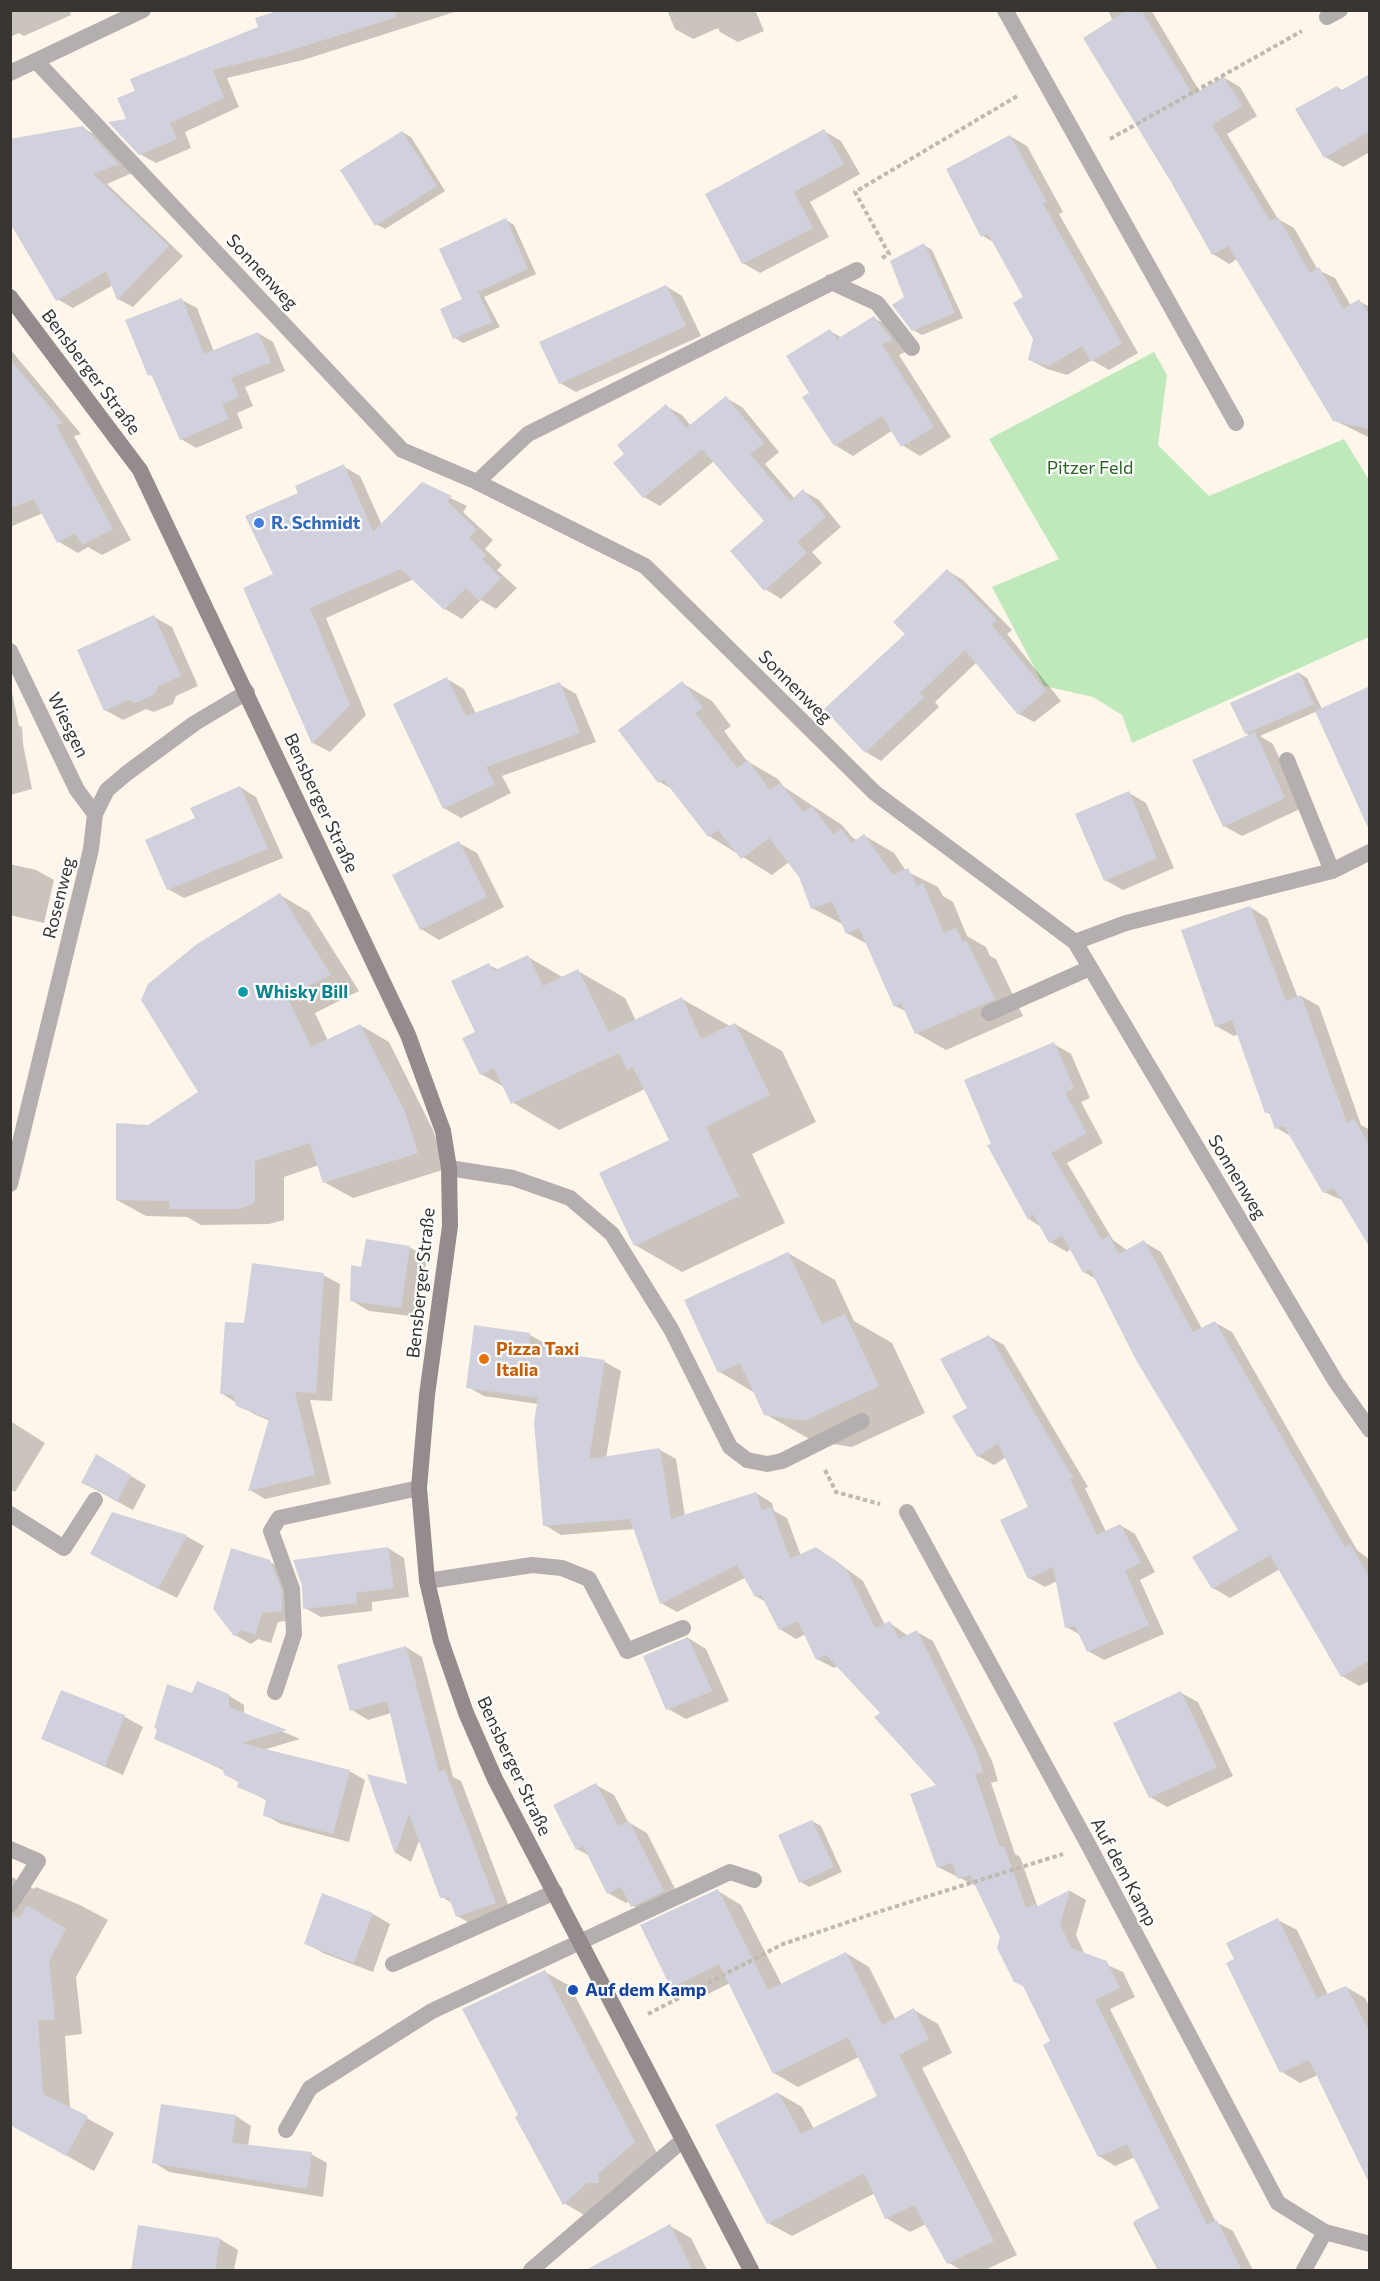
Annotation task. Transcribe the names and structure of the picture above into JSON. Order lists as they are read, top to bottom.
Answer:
{
  "streets": {
    "main road": ["Bensberger Straße"],
    "street": [
      "Sonnenweg",
      "Wiesgen",
      "Rosenweg",
      "Auf dem Kamp"
    ]
  },
  "crossings": [
    ["Bensberger Straße", "Rosenweg"],
    ["Wiesgen", "Rosenweg"]
  ],
  "parks": ["Pitzer Feld"],
  "places": [
    "R. Schmidt",
    "Whisky Bill",
    "Pizza Taxi Italia",
    "Auf dem Kamp"
  ]
}
